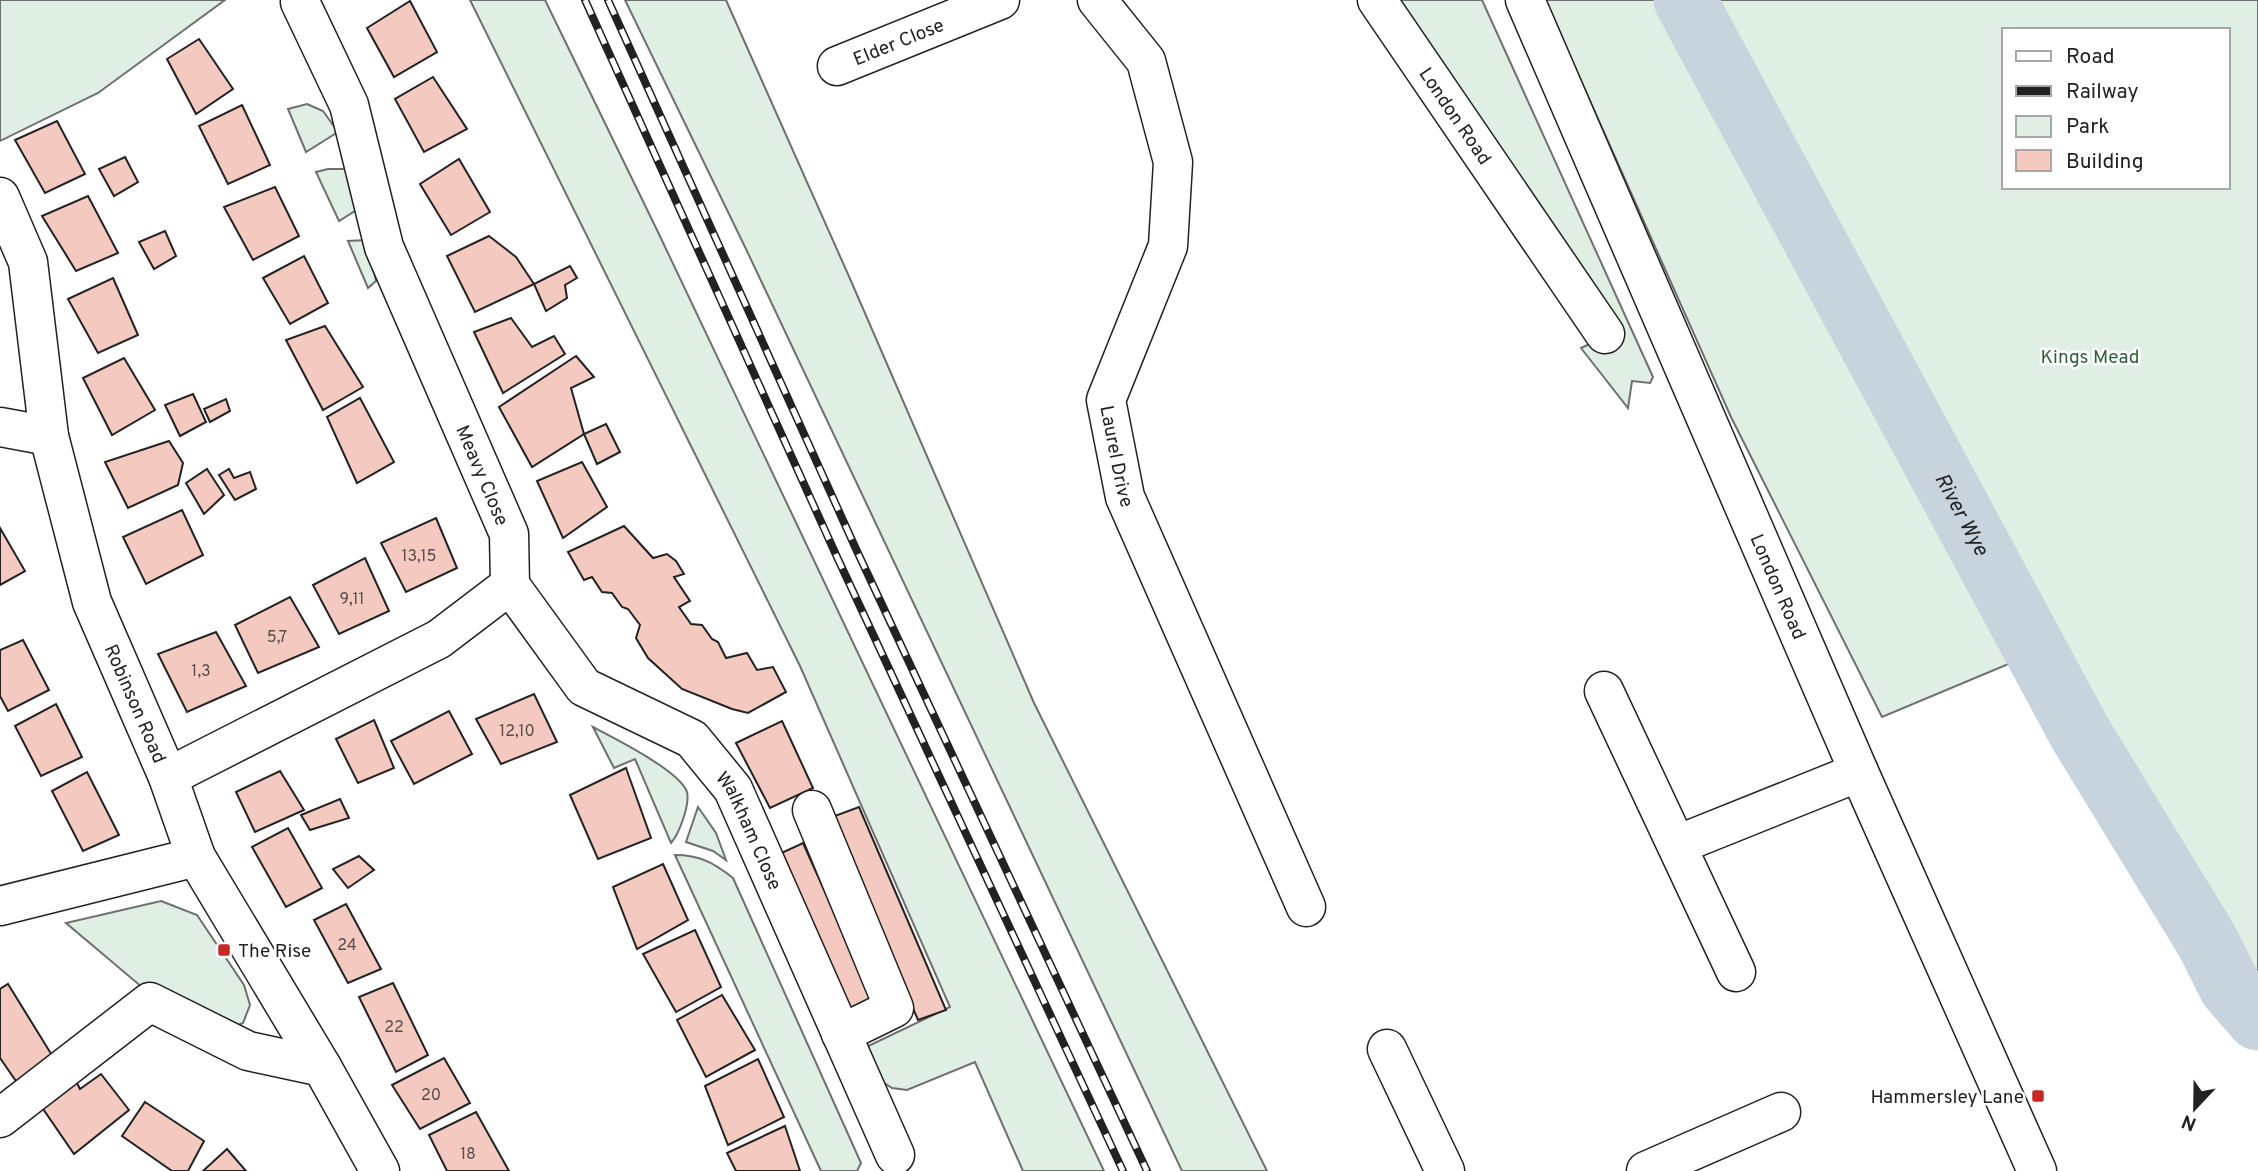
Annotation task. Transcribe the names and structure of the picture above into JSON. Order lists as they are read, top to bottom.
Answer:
{
  "streets": {
    "street": [
      "Elder Close",
      "London Road",
      "Laurel Drive",
      "Meavy Close",
      "Robinson Road",
      "Walkham Close"
    ]
  },
  "crossings": [
    ["Meavy Close", "Walkham Close"]
  ],
  "water": ["River Wye"],
  "parks": ["Kings Mead"],
  "places": {
    "transit": ["The Rise", "Hammersley Lane"]
  },
  "house_numbers": [
    "13,15",
    "9,11",
    "5,7",
    "1,3",
    "12,10",
    "24",
    "22",
    "20",
    "18"
  ],
  "legend": [
    "Road",
    "Railway",
    "Park",
    "Building"
  ],
  "north": "bottom"
}
